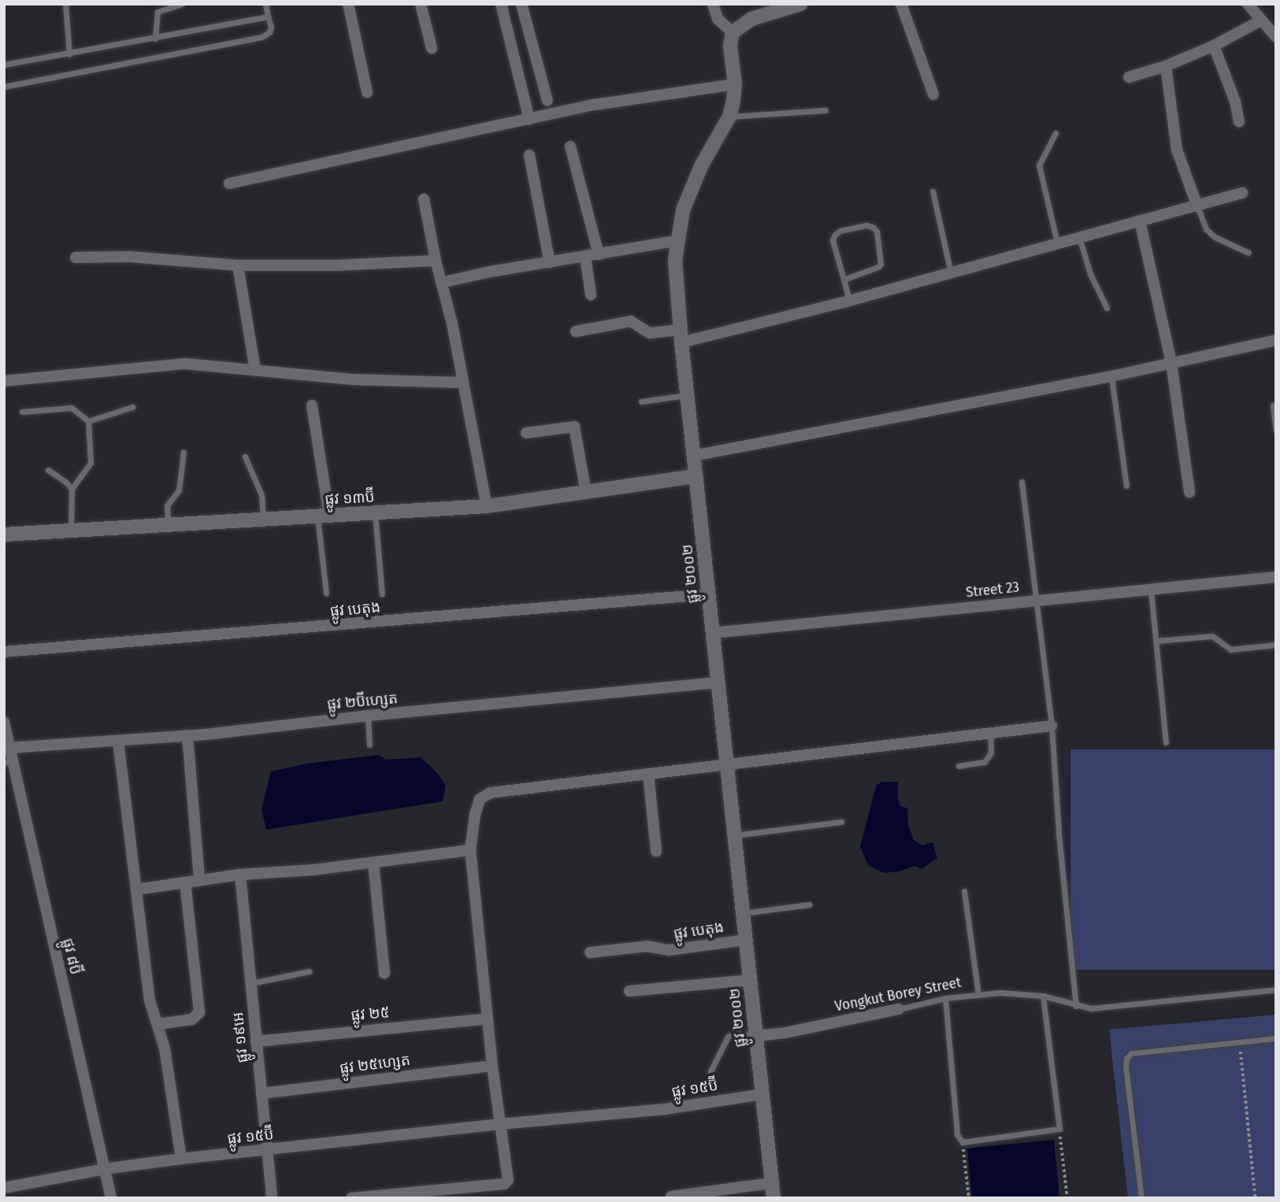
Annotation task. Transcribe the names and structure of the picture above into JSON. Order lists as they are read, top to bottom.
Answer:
{
  "streets": {
    "street": [
      "ផ្លូវ ១៣ប៊ី",
      "ផ្លូវ ២០០២",
      "Street 23",
      "ផ្លូវ បេតុង",
      "ផ្លូវ ២ប៊ីហ្សេត",
      "ផ្លូវ ៨ប៊ី",
      "Vongkut Borey Street",
      "ផ្លូវ ២៥",
      "ផ្លូវ ១៩អេ",
      "ផ្លូវ ២៥ហ្សេត",
      "ផ្លូវ ១៥ប៊ី"
    ]
  },
  "crossings": [
    ["ផ្លូវ ១៣ប៊ី", "ផ្លូវ ២០០២"],
    ["ផ្លូវ ២០០២", "Street 23"],
    ["ផ្លូវ ២០០២", "ផ្លូវ បេតុង"],
    ["ផ្លូវ ២០០២", "ផ្លូវ ២ប៊ីហ្សេត"],
    ["ផ្លូវ ២០០២", "Vongkut Borey Street"],
    ["ផ្លូវ ២០០២", "ផ្លូវ ១៥ប៊ី"],
    ["ផ្លូវ ២ប៊ីហ្សេត", "ផ្លូវ ៨ប៊ី"],
    ["ផ្លូវ ៨ប៊ី", "ផ្លូវ ១៥ប៊ី"],
    ["ផ្លូវ ២៥", "ផ្លូវ ១៩អេ"],
    ["ផ្លូវ ១៩អេ", "ផ្លូវ ២៥ហ្សេត"],
    ["ផ្លូវ ១៩អេ", "ផ្លូវ ១៥ប៊ី"]
  ]
}
